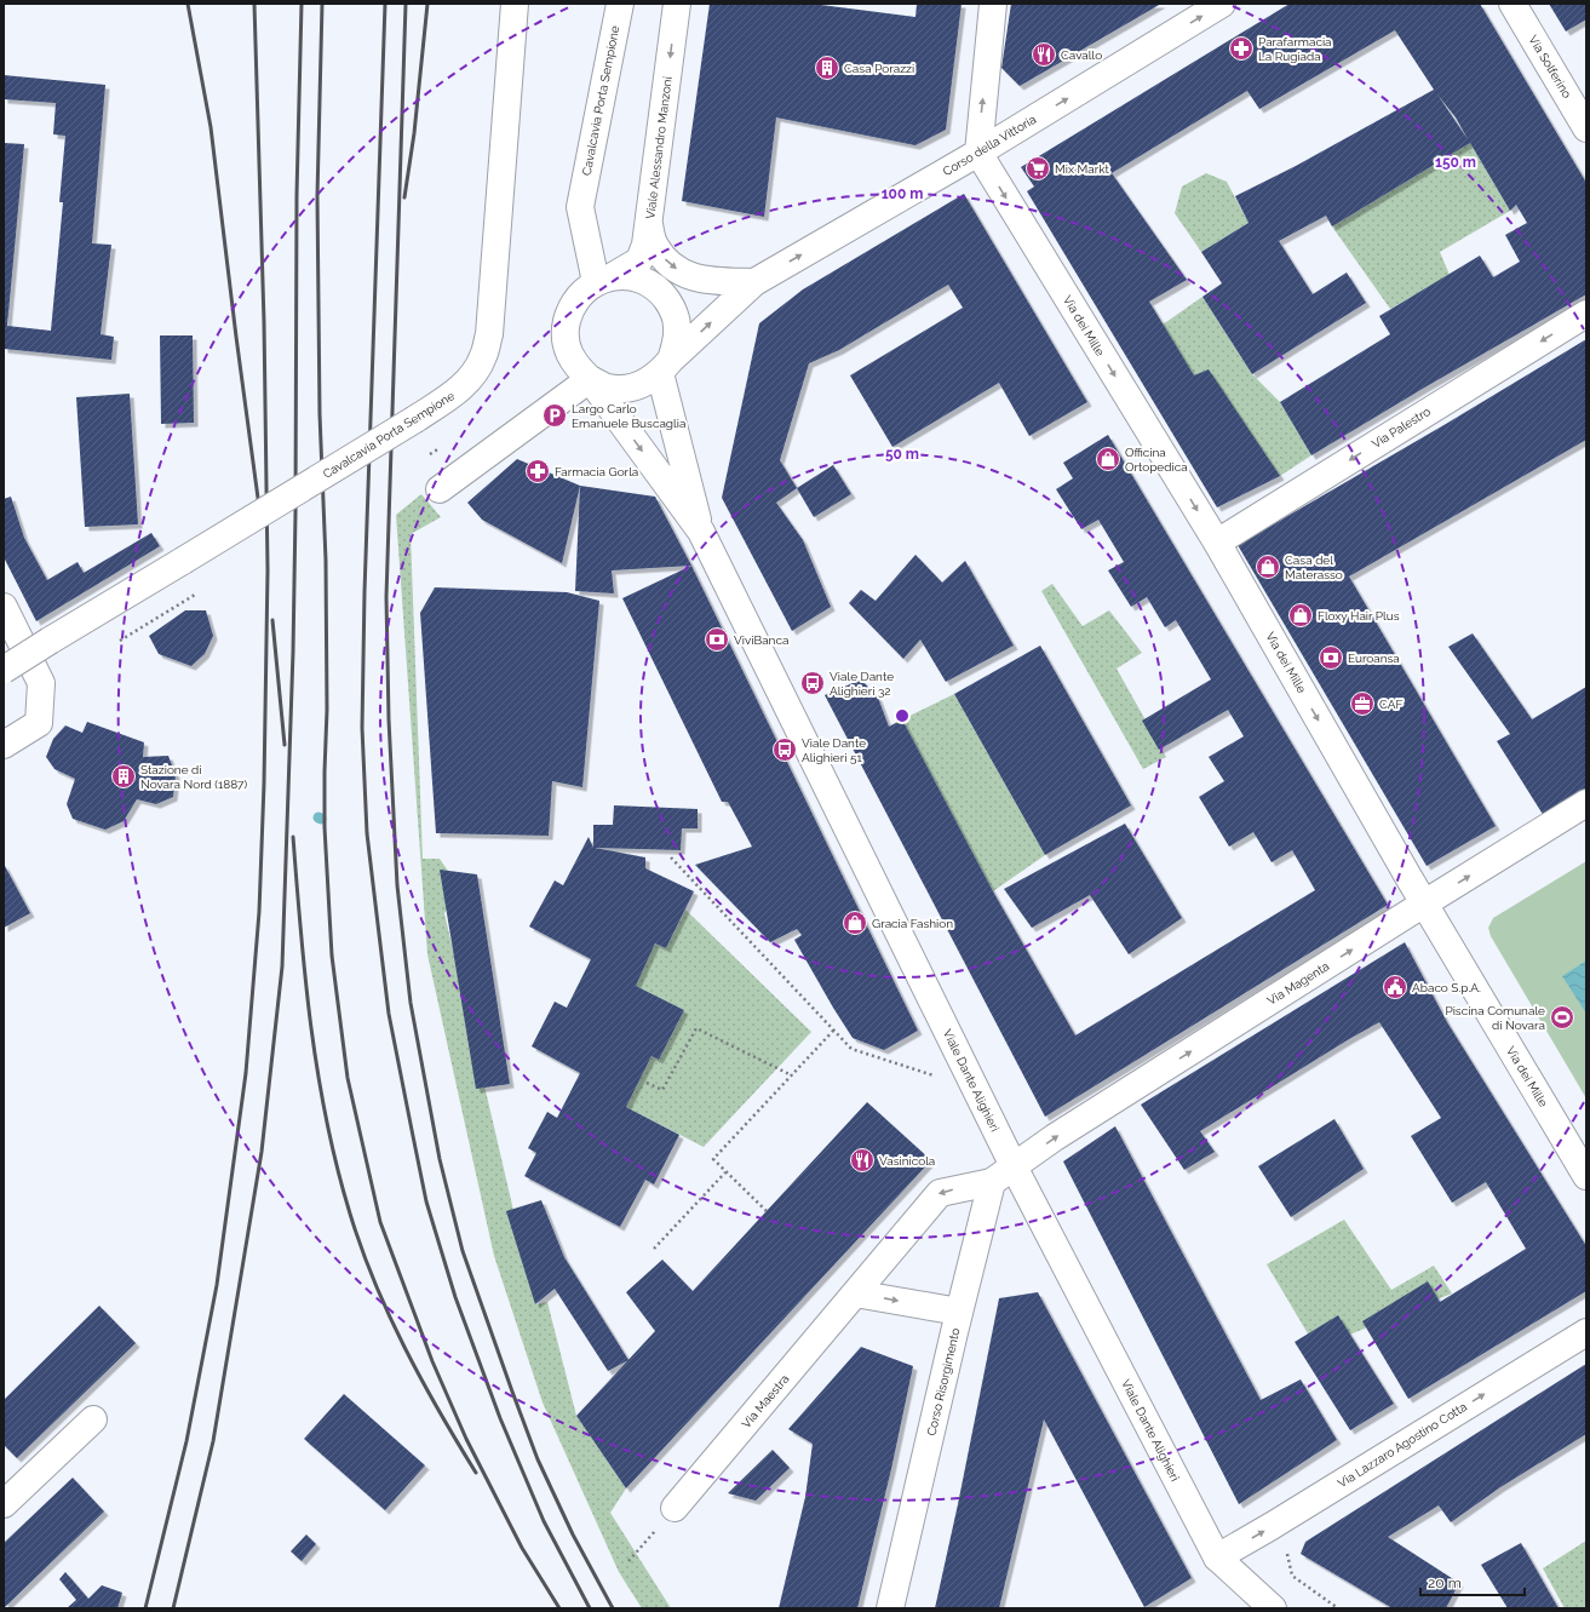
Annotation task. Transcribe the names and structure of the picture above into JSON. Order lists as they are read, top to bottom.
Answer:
{
  "streets": {
    "main road": [
      "Via Solferino",
      "Cavalcavia Porta Sempione",
      "Corso della Vittoria",
      "Viale Alessandro Manzoni",
      "Via dei Mille",
      "Via Palestro",
      "Via Magenta",
      "Viale Dante Alighieri",
      "Corso Risorgimento",
      "Via Maestra",
      "Via Lazzaro Agostino Cotta"
    ]
  },
  "crossings": [
    ["Cavalcavia Porta Sempione", "Viale Alessandro Manzoni"],
    ["Corso della Vittoria", "Via dei Mille"],
    ["Via dei Mille", "Via Palestro"],
    ["Via dei Mille", "Via Magenta"],
    ["Via Magenta", "Viale Dante Alighieri"],
    ["Viale Dante Alighieri", "Via Lazzaro Agostino Cotta"],
    ["Corso Risorgimento", "Via Maestra"]
  ],
  "one_way": [
    "Corso della Vittoria",
    "Viale Alessandro Manzoni",
    "Via dei Mille",
    "Via Palestro",
    "Via Magenta",
    "Via Maestra",
    "Via Lazzaro Agostino Cotta"
  ],
  "places": {
    "pharmacy": ["Parafarmacia La Rugiada", "Farmacia Gorla"],
    "restaurant": ["Cavallo", "Vasinicola"],
    "building": ["Casa Porazzi", "Stazione di Novara Nord (1887)"],
    "supermarket": ["Mix Markt"],
    "parking": ["Largo Carlo Emanuele Buscaglia"],
    "shop": [
      "Officina Ortopedica",
      "Casa del Materasso",
      "Floxy Hair Plus",
      "Gracia Fashion"
    ],
    "bank": ["ViviBanca", "Euroansa"],
    "bus stop": ["Viale Dante Alighieri 32", "Viale Dante Alighieri 51"],
    "office": ["CAF"],
    "public building": ["Abaco S.p.A."],
    "sports": ["Piscina Comunale di Novara"]
  },
  "scale_bar": "20 m",
  "rings": ["150 m", "100 m", "50 m"]
}
